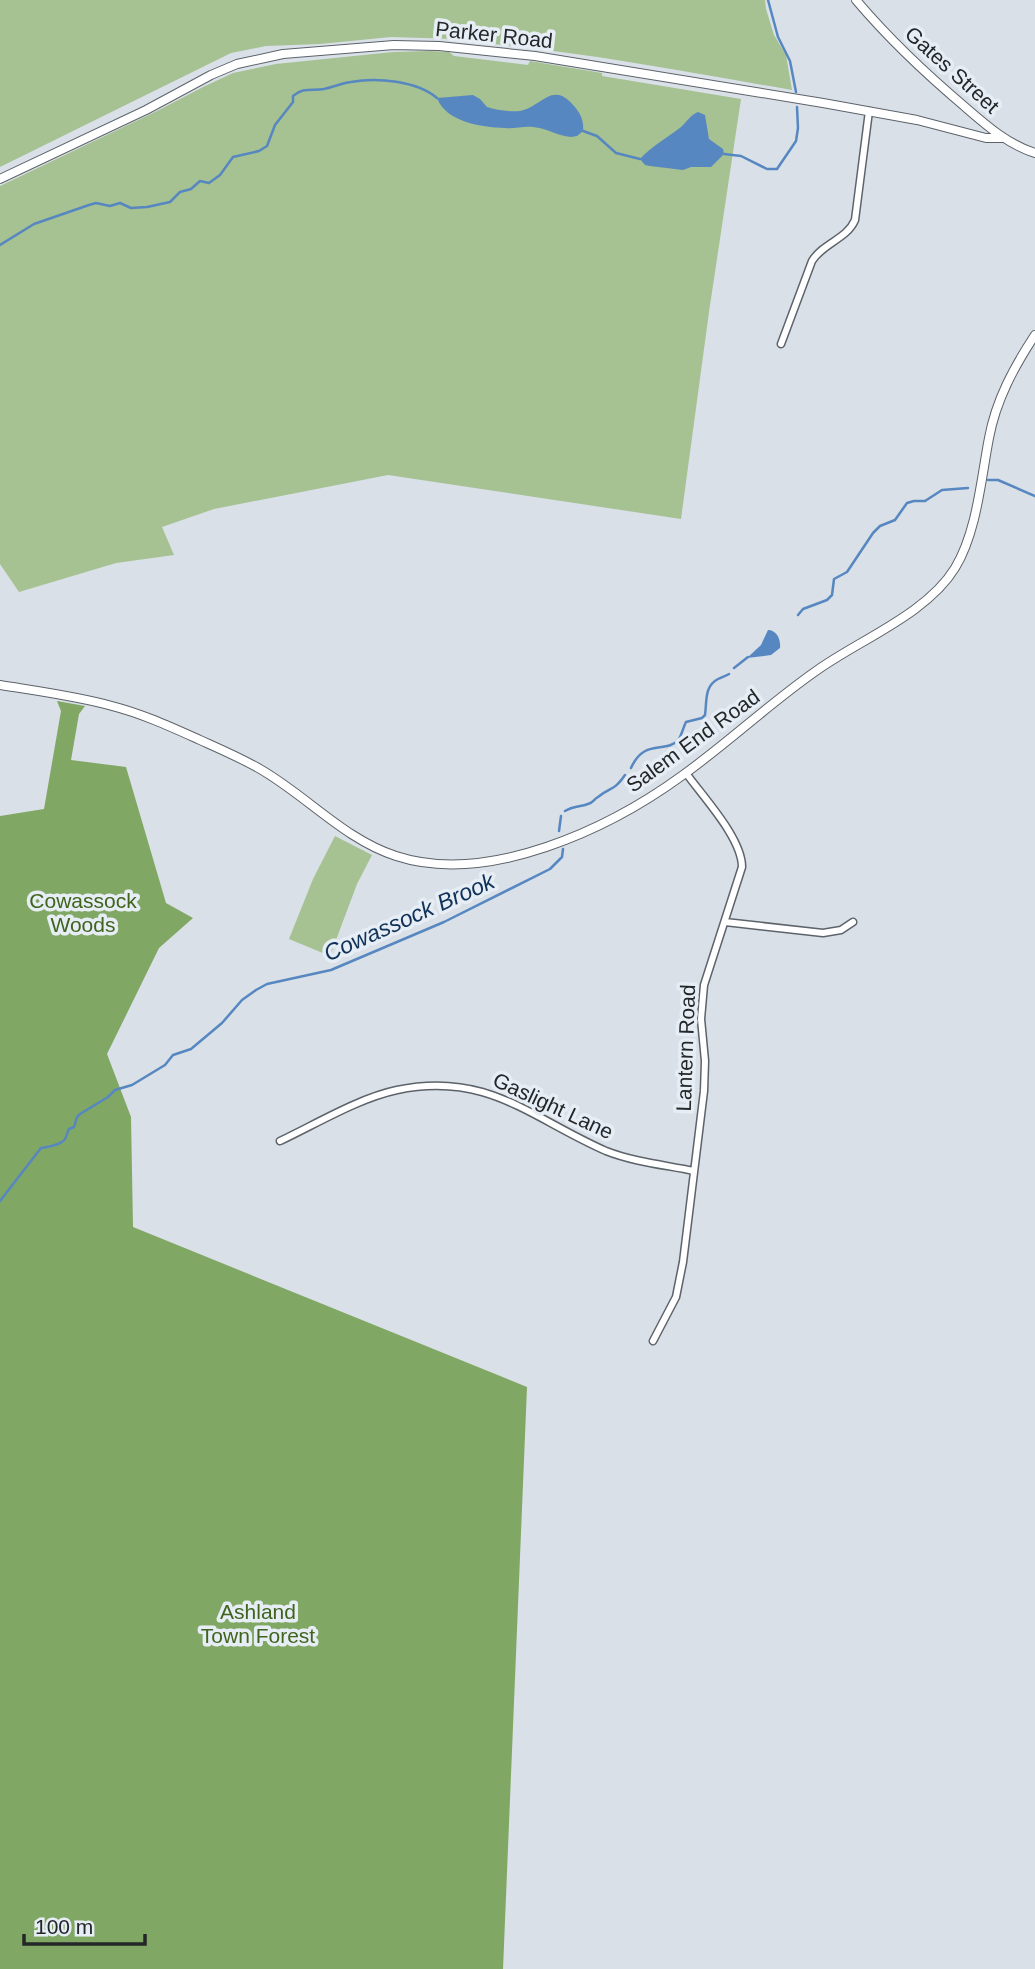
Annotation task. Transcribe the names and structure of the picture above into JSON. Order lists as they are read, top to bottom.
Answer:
{
  "streets": {
    "street": [
      "Parker Road",
      "Gates Street",
      "Salem End Road",
      "Lantern Road",
      "Gaslight Lane"
    ]
  },
  "crossings": [
    ["Parker Road", "Gates Street"],
    ["Salem End Road", "Lantern Road"],
    ["Lantern Road", "Gaslight Lane"]
  ],
  "water": ["Cowassock Brook"],
  "parks": ["Cowassock Woods", "Ashland Town Forest"],
  "scale_bar": "100 m"
}
